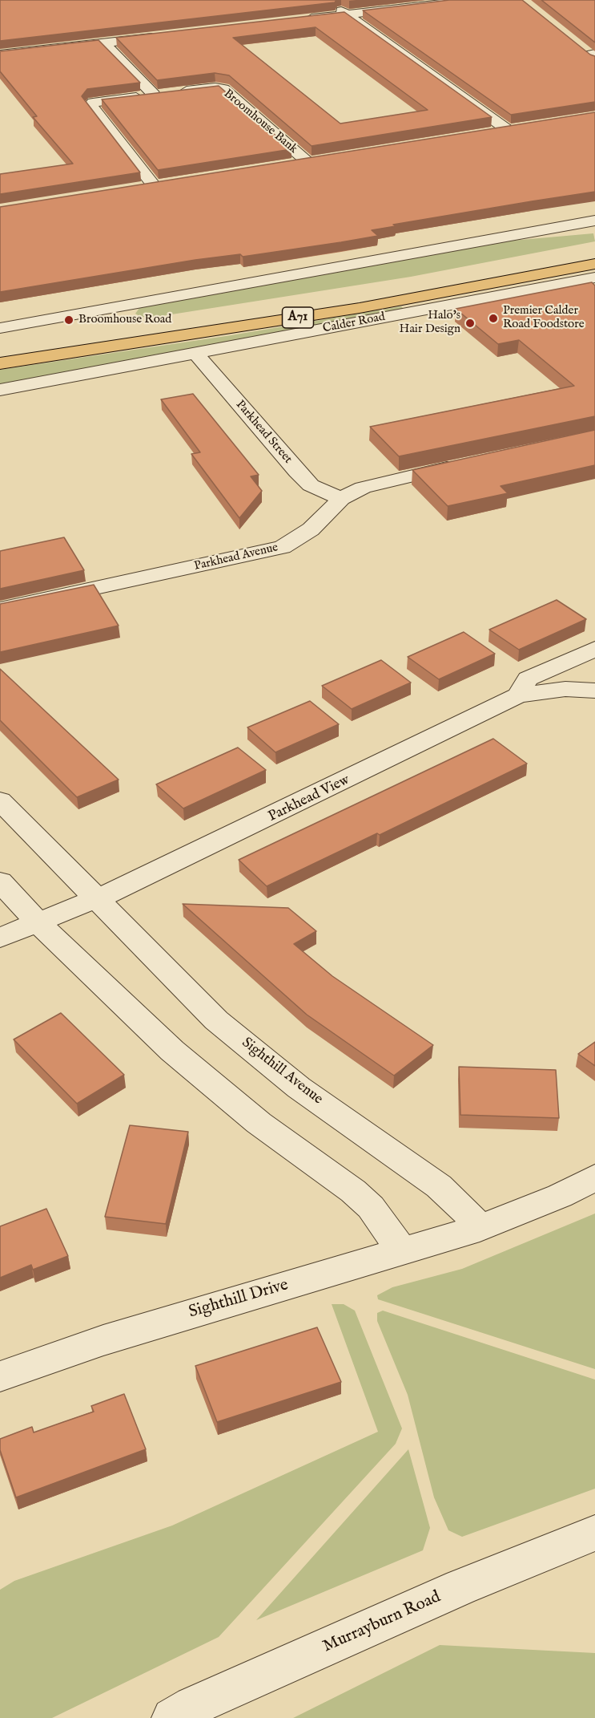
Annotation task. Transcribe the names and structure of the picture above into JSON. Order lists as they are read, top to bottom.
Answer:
{
  "streets": {
    "main road": ["A71", "Calder Road"],
    "street": [
      "Broomhouse Bank",
      "Parkhead Street",
      "Parkhead Avenue",
      "Parkhead View",
      "Sighthill Avenue",
      "Sighthill Drive",
      "Murrayburn Road"
    ]
  },
  "crossings": [
    ["Calder Road", "Parkhead Street"],
    ["Parkhead Street", "Parkhead Avenue"],
    ["Parkhead View", "Sighthill Avenue"],
    ["Sighthill Avenue", "Sighthill Drive"]
  ],
  "places": ["Premier Calder Road Foodstore", "Broomhouse Road", "Halo's Hair Design"]
}
